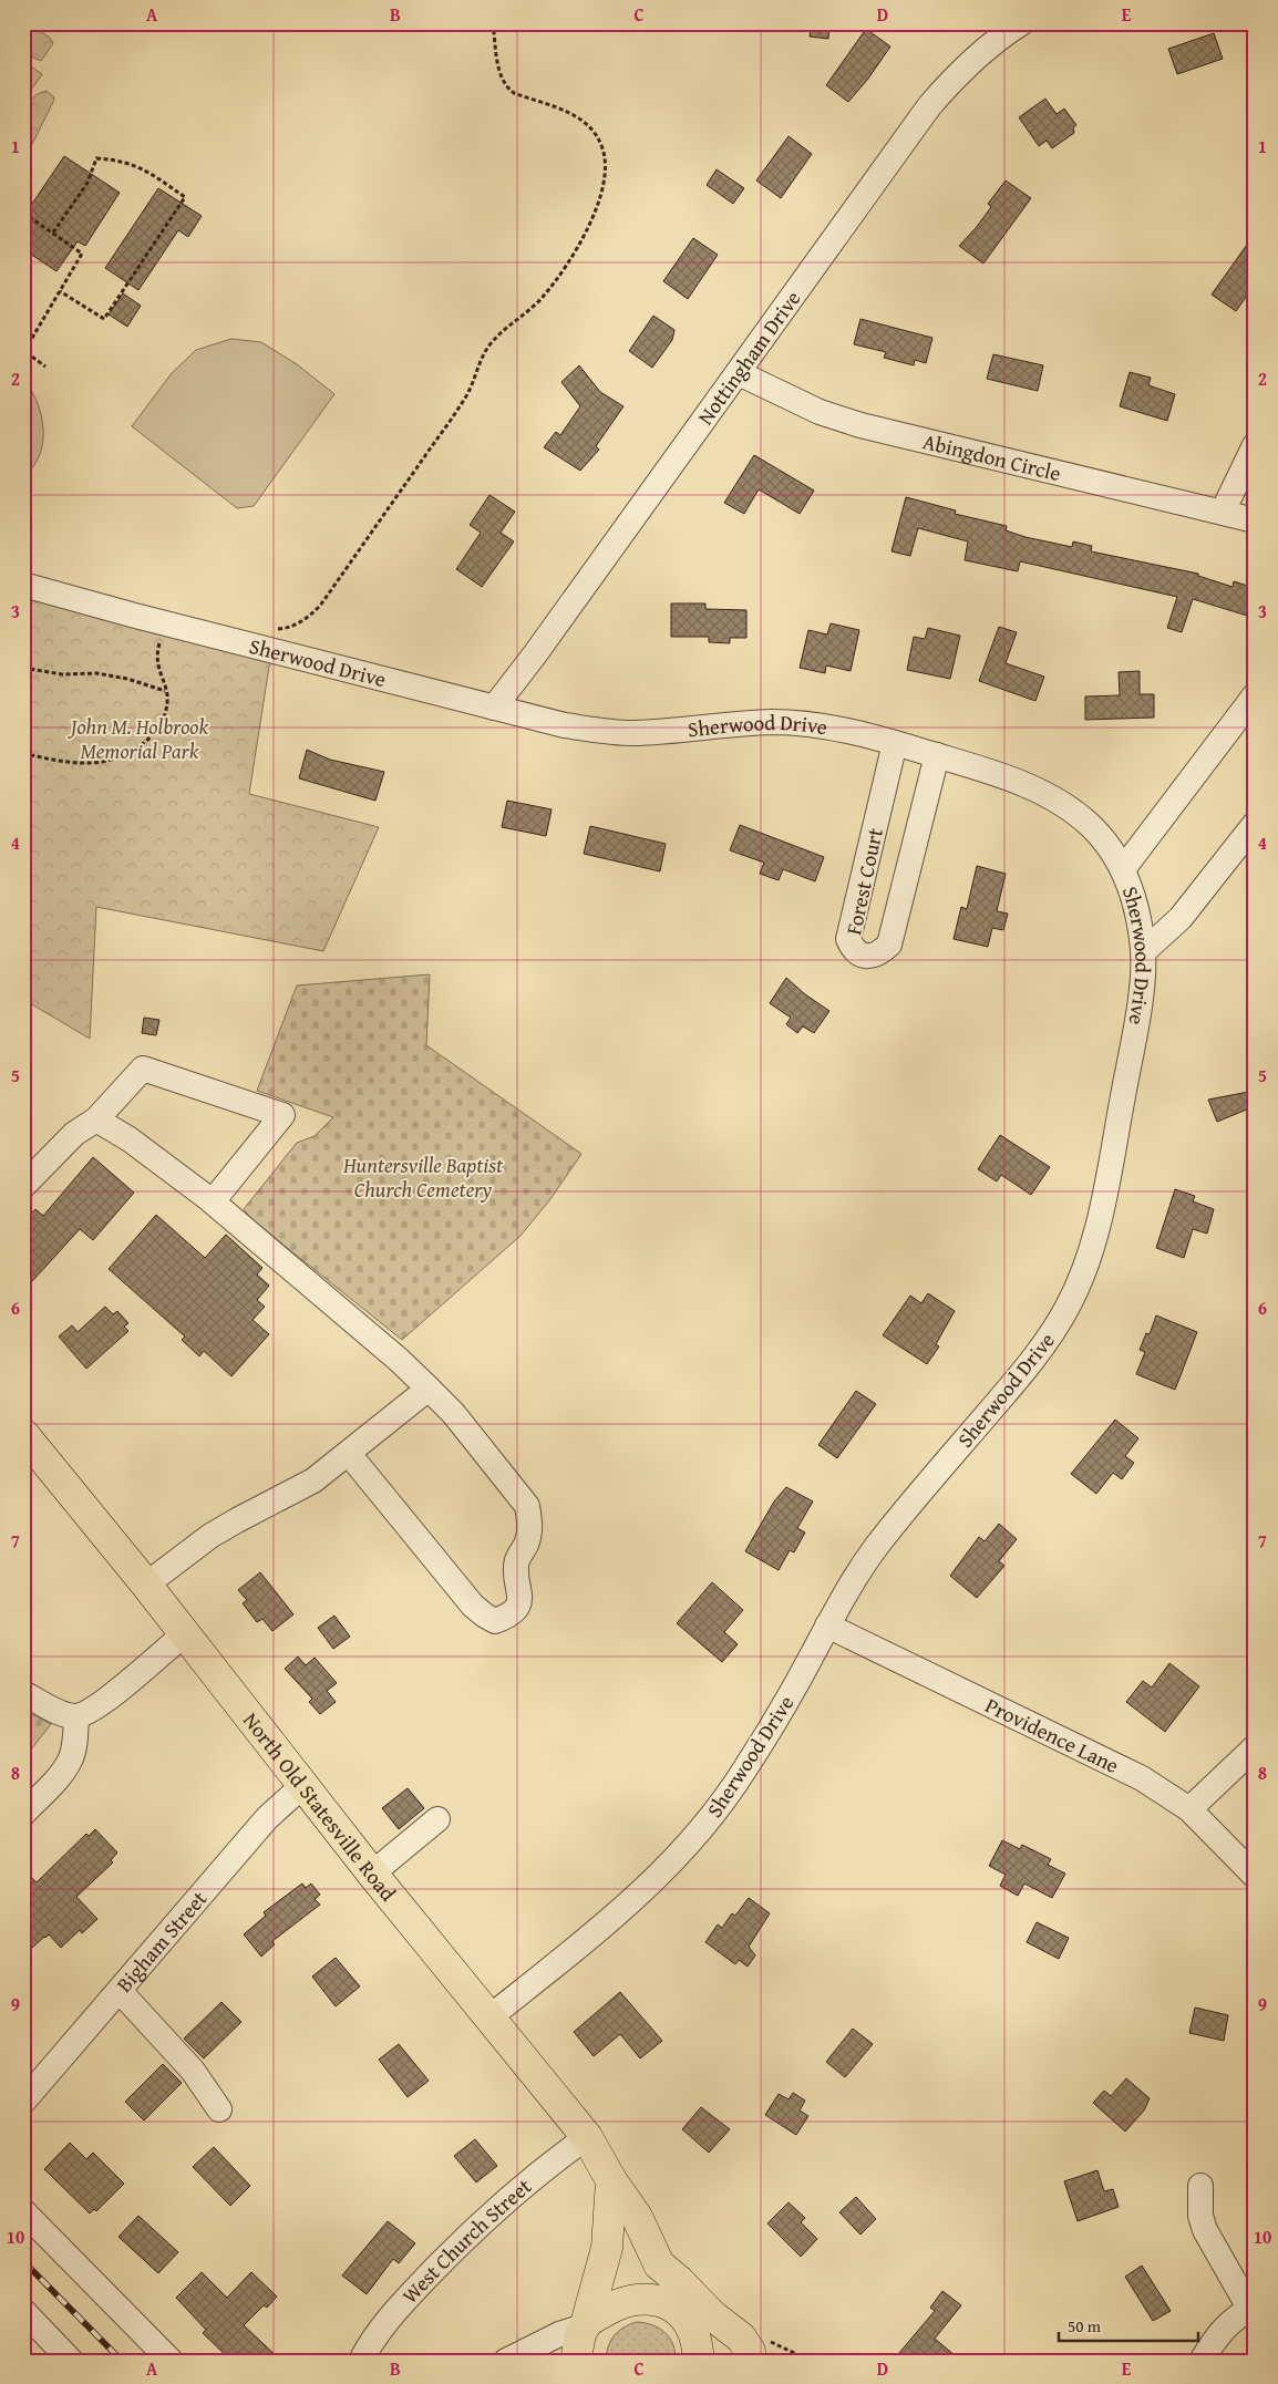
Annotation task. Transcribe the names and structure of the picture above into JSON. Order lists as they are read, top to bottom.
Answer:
{
  "streets": {
    "main road": ["North Old Statesville Road"],
    "street": [
      "Nottingham Drive",
      "Abingdon Circle",
      "Sherwood Drive",
      "Forest Court",
      "Providence Lane",
      "Bigham Street",
      "West Church Street"
    ]
  },
  "crossings": [
    ["Nottingham Drive", "Abingdon Circle"],
    ["Nottingham Drive", "Sherwood Drive"],
    ["Sherwood Drive", "Forest Court"],
    ["Sherwood Drive", "Providence Lane"],
    ["Sherwood Drive", "North Old Statesville Road"],
    ["North Old Statesville Road", "Bigham Street"],
    ["North Old Statesville Road", "West Church Street"]
  ],
  "parks": ["John M. Holbrook Memorial Park", "Huntersville Baptist Church Cemetery"],
  "scale_bar": "50 m",
  "grid": {
    "columns": [
      "A",
      "B",
      "C",
      "D",
      "E"
    ],
    "rows": [
      "1",
      "2",
      "3",
      "4",
      "5",
      "6",
      "7",
      "8",
      "9",
      "10"
    ]
  }
}
